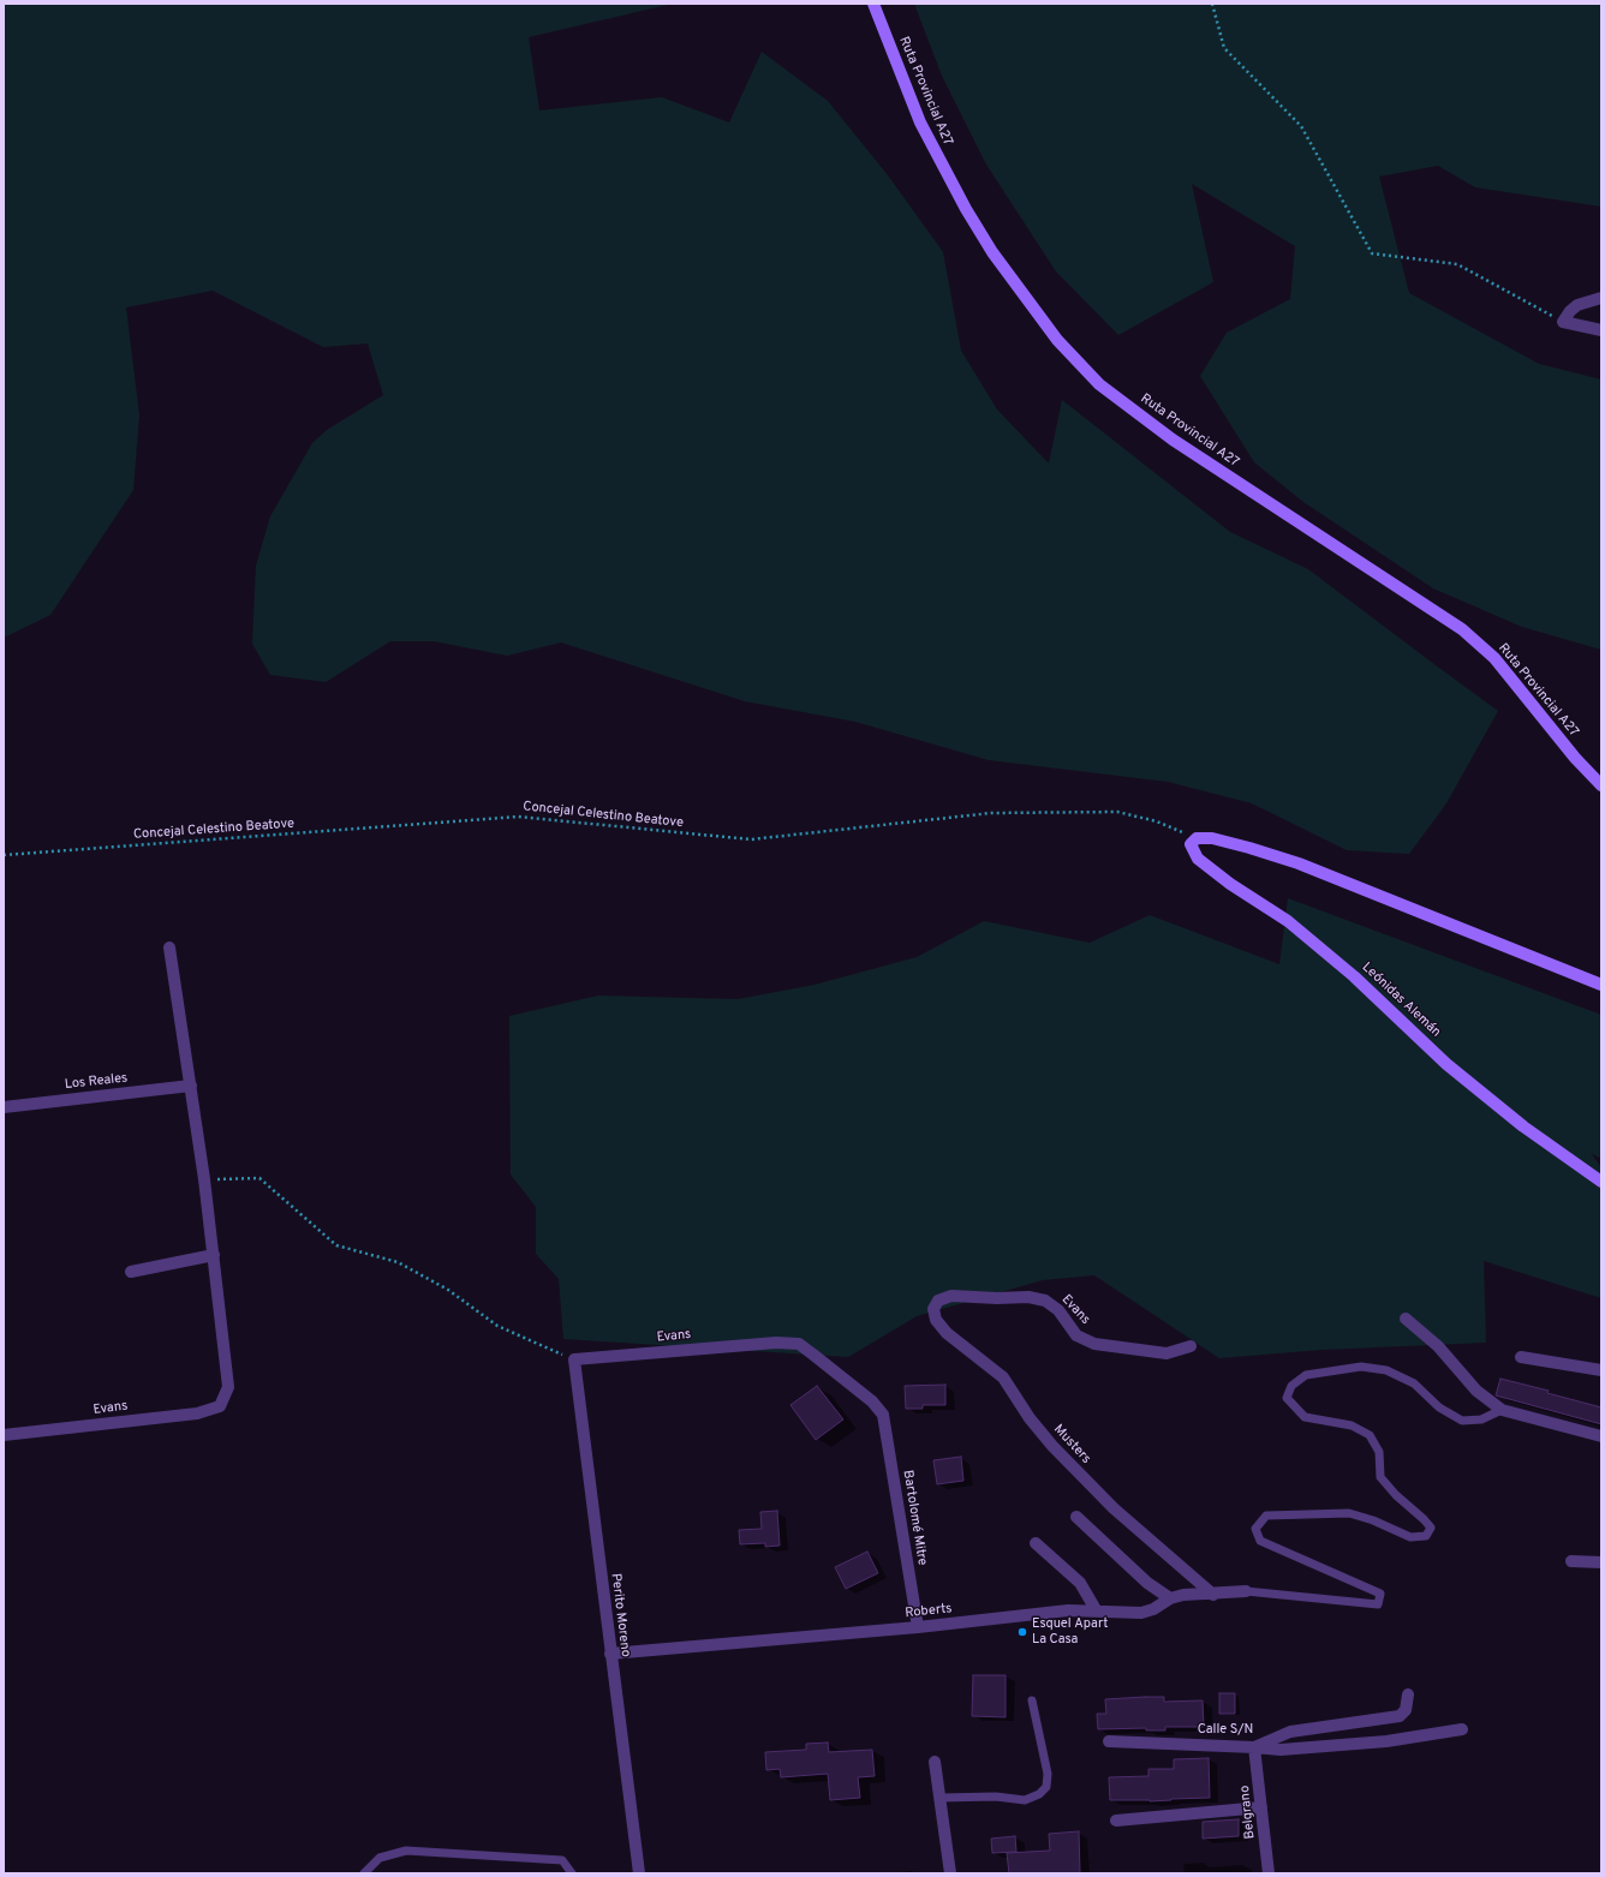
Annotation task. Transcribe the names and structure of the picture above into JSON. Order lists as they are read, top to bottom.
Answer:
{
  "streets": {
    "street": [
      "Ruta Provincial A27",
      "Leónidas Alemán",
      "Los Reales",
      "Evans",
      "Musters",
      "Bartolomé Mitre",
      "Roberts",
      "Perito Moreno",
      "Calle S/N",
      "Belgrano"
    ],
    "path": ["Concejal Celestino Beatove"]
  },
  "crossings": [
    ["Concejal Celestino Beatove", "Leónidas Alemán"],
    ["Evans", "Musters"],
    ["Evans", "Bartolomé Mitre"],
    ["Evans", "Perito Moreno"],
    ["Musters", "Roberts"],
    ["Bartolomé Mitre", "Roberts"],
    ["Roberts", "Perito Moreno"],
    ["Calle S/N", "Belgrano"]
  ],
  "places": ["Esquel Apart La Casa"]
}
